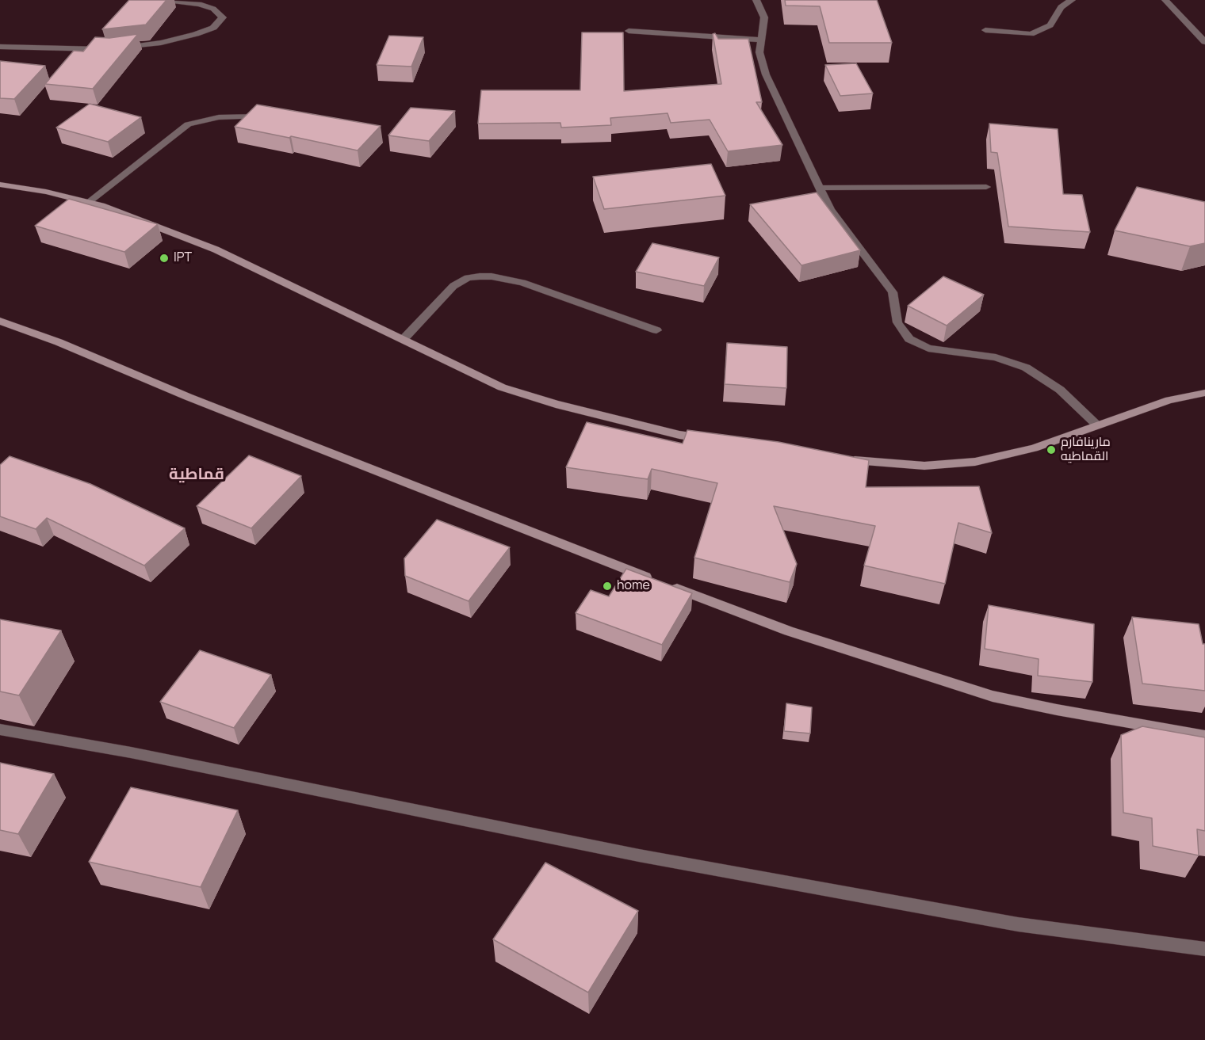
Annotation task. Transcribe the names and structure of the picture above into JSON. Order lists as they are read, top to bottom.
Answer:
{
  "districts": ["قماطية"],
  "places": ["IPT", "مارينافارم القماطيه", "home"]
}
